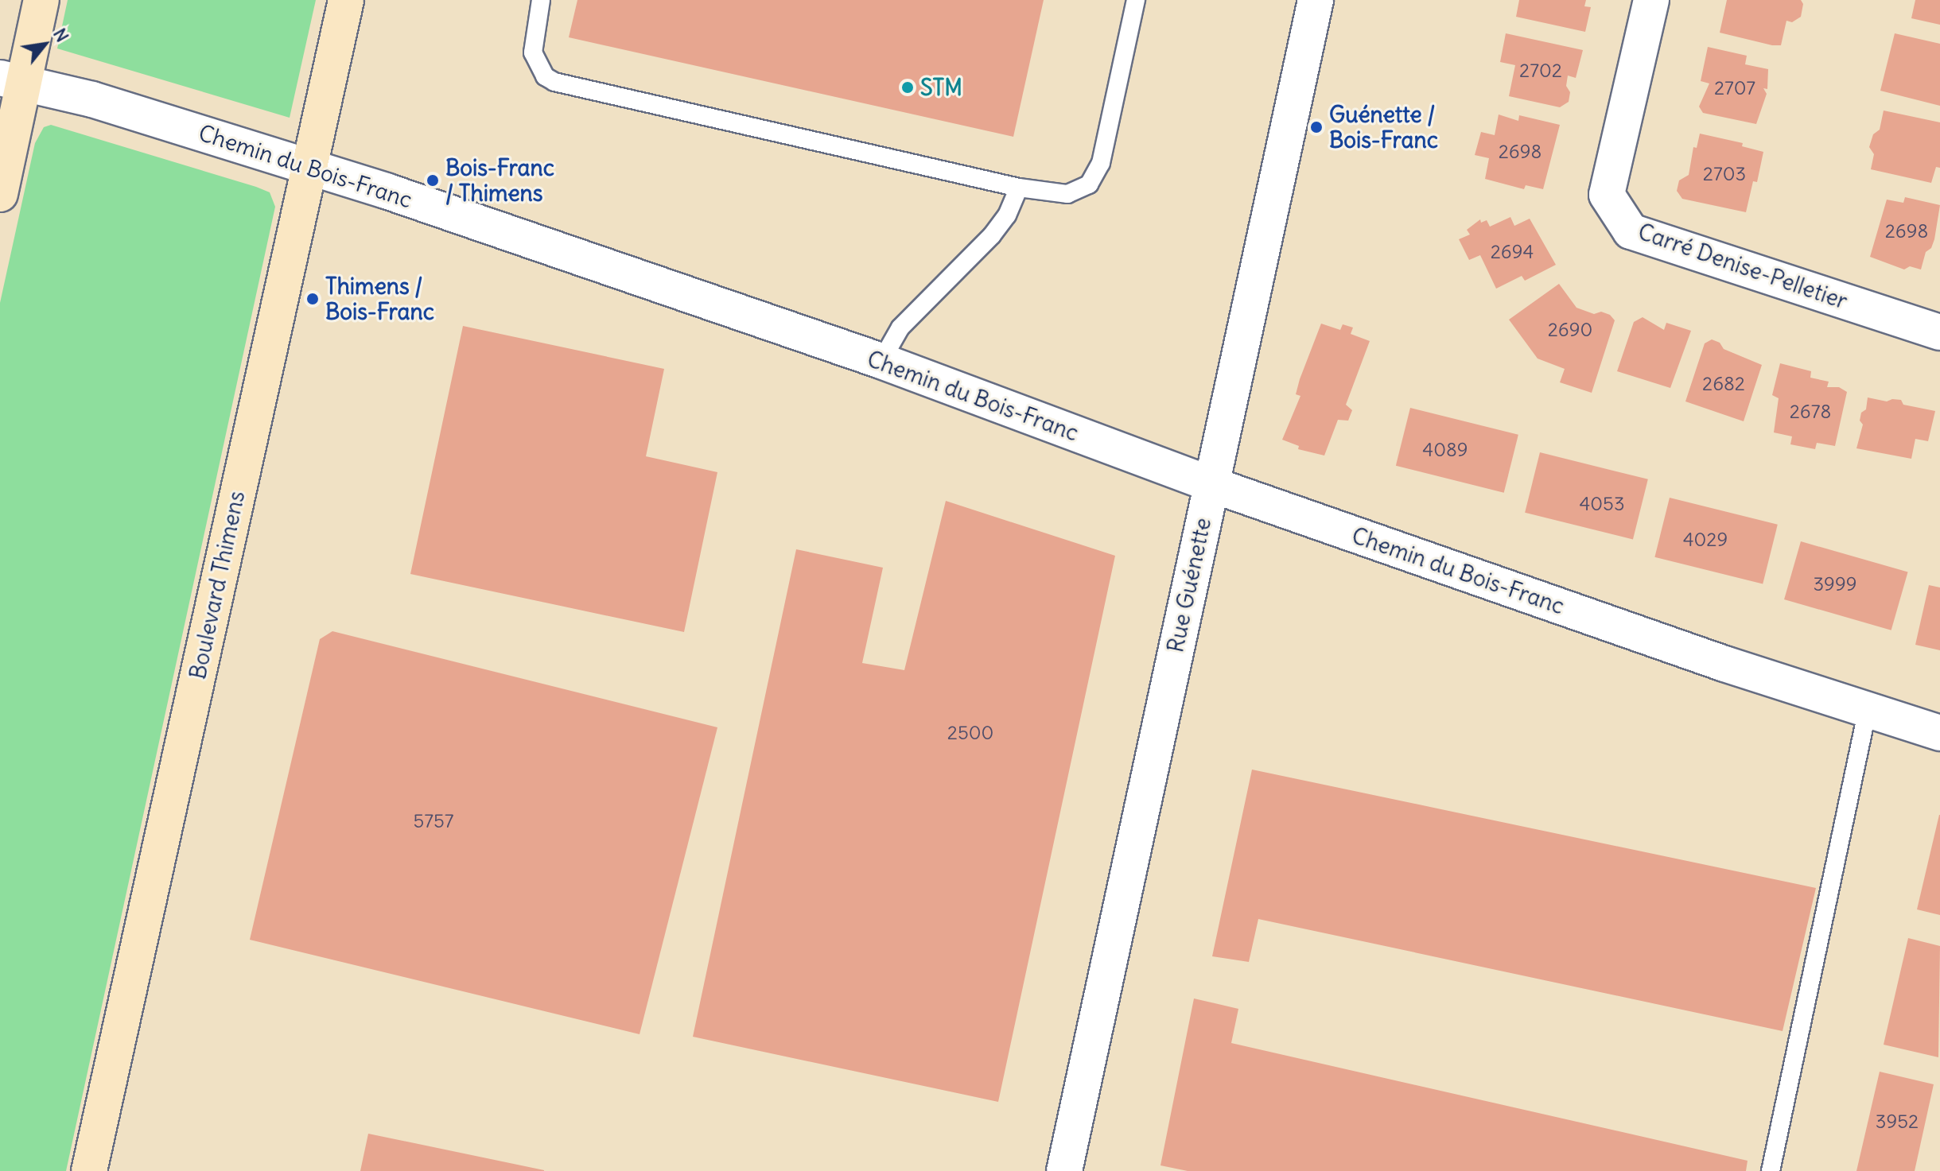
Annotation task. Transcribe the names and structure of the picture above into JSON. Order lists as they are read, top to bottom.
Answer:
{
  "streets": {
    "street": [
      "Chemin du Bois-Franc",
      "Carré Denise-Pelletier",
      "Boulevard Thimens",
      "Rue Guénette"
    ]
  },
  "crossings": [
    ["Chemin du Bois-Franc", "Boulevard Thimens"],
    ["Chemin du Bois-Franc", "Rue Guénette"]
  ],
  "places": [
    "STM",
    "Guénette / Bois-Franc",
    "Bois-Franc / Thimens",
    "Thimens / Bois-Franc"
  ],
  "house_numbers": [
    "2702",
    "2707",
    "2698",
    "2703",
    "2698",
    "2694",
    "2690",
    "2682",
    "2678",
    "4089",
    "4053",
    "4029",
    "3999",
    "2500",
    "5757",
    "3952"
  ],
  "north": "top right"
}
